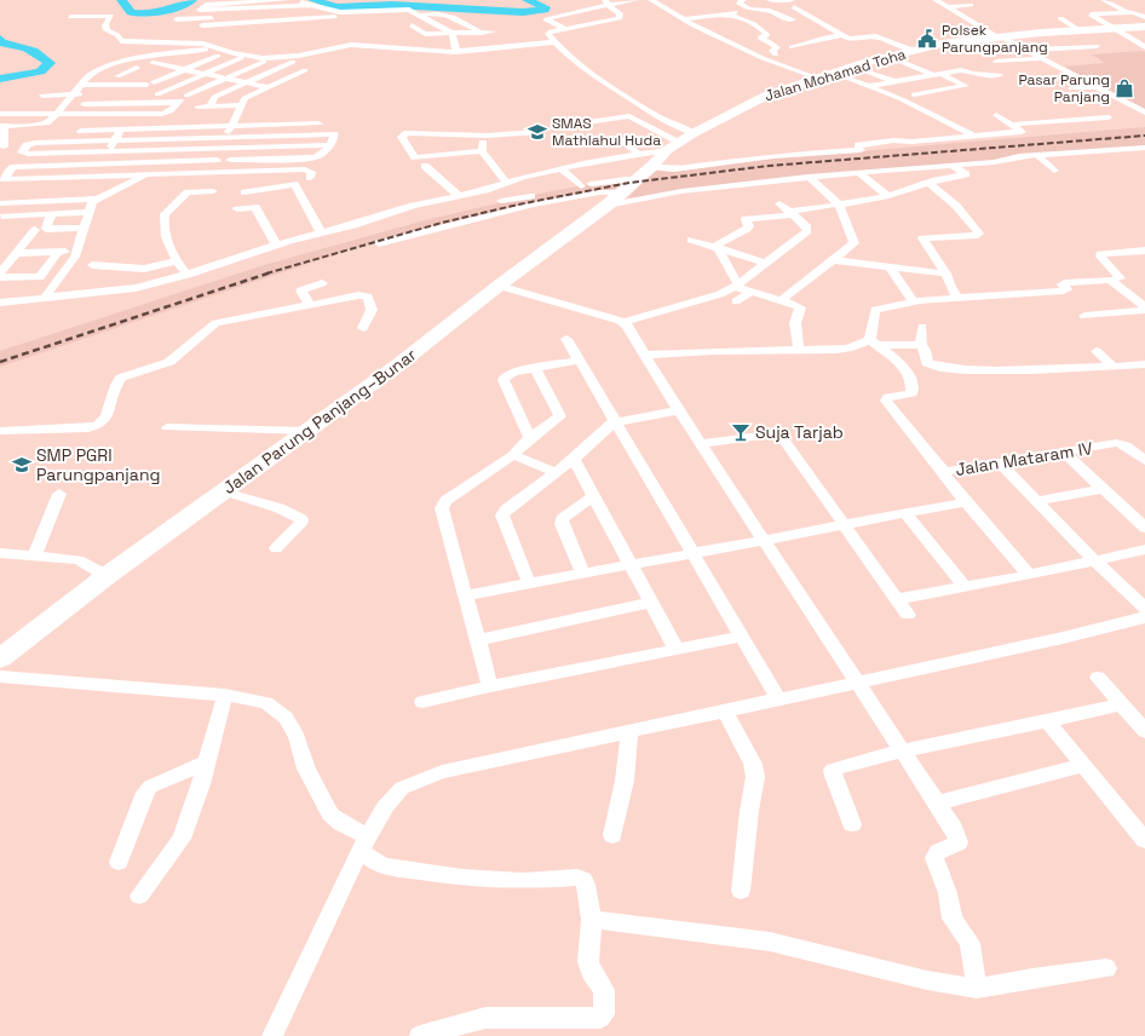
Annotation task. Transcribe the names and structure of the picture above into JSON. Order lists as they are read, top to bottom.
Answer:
{
  "streets": {
    "main road": ["Jalan Mohamad Toha", "Jalan Parung Panjang–Bunar"],
    "street": ["Jalan Mataram IV"]
  },
  "crossings": [
    ["Jalan Mohamad Toha", "Jalan Parung Panjang–Bunar"]
  ],
  "places": {
    "public building": ["Polsek Parungpanjang"],
    "shop": ["Pasar Parung Panjang"],
    "school or university": ["SMAS Mathlahul Huda", "SMP PGRI Parungpanjang"],
    "bar": ["Suja Tarjab"]
  }
}
